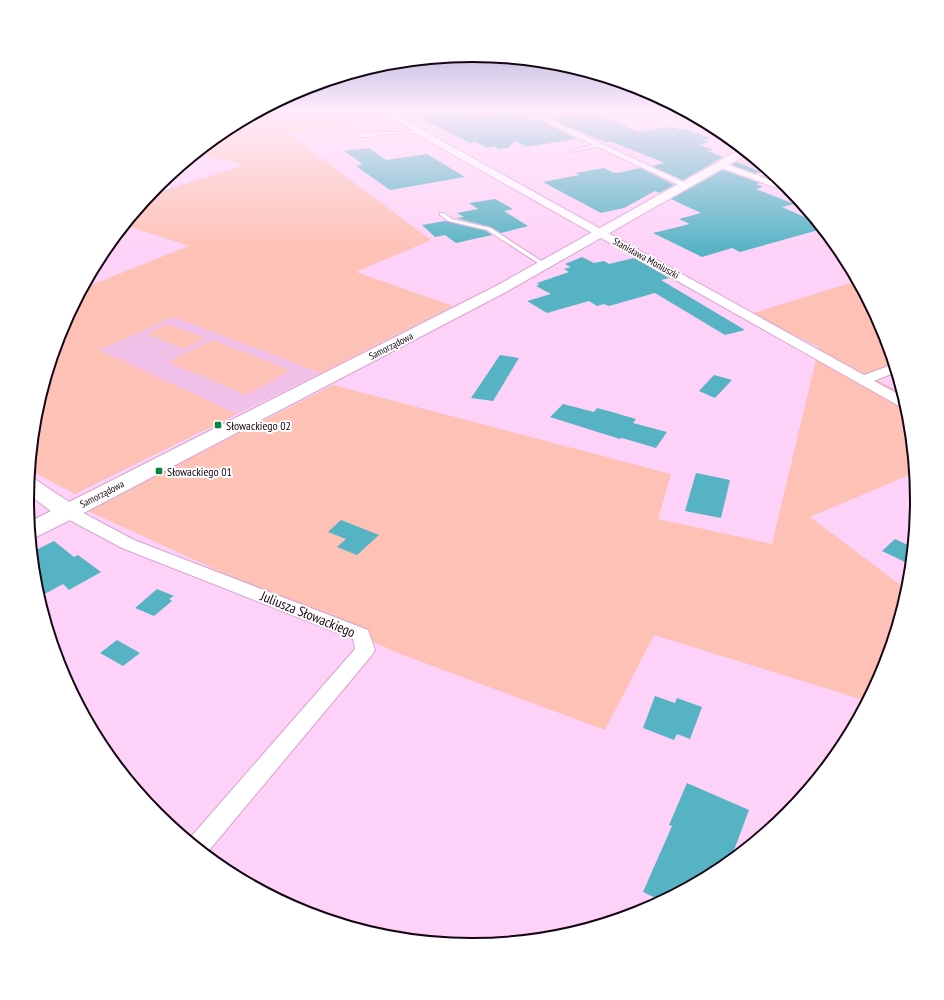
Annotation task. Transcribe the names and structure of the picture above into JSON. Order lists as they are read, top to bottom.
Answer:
{
  "streets": {
    "street": ["Stanisława Moniuszki", "Samorządowa", "Juliusza Słowackiego"]
  },
  "crossings": [
    ["Stanisława Moniuszki", "Samorządowa"],
    ["Samorządowa", "Juliusza Słowackiego"]
  ],
  "places": {
    "transit": ["Słowackiego 02", "Słowackiego 01"]
  }
}
